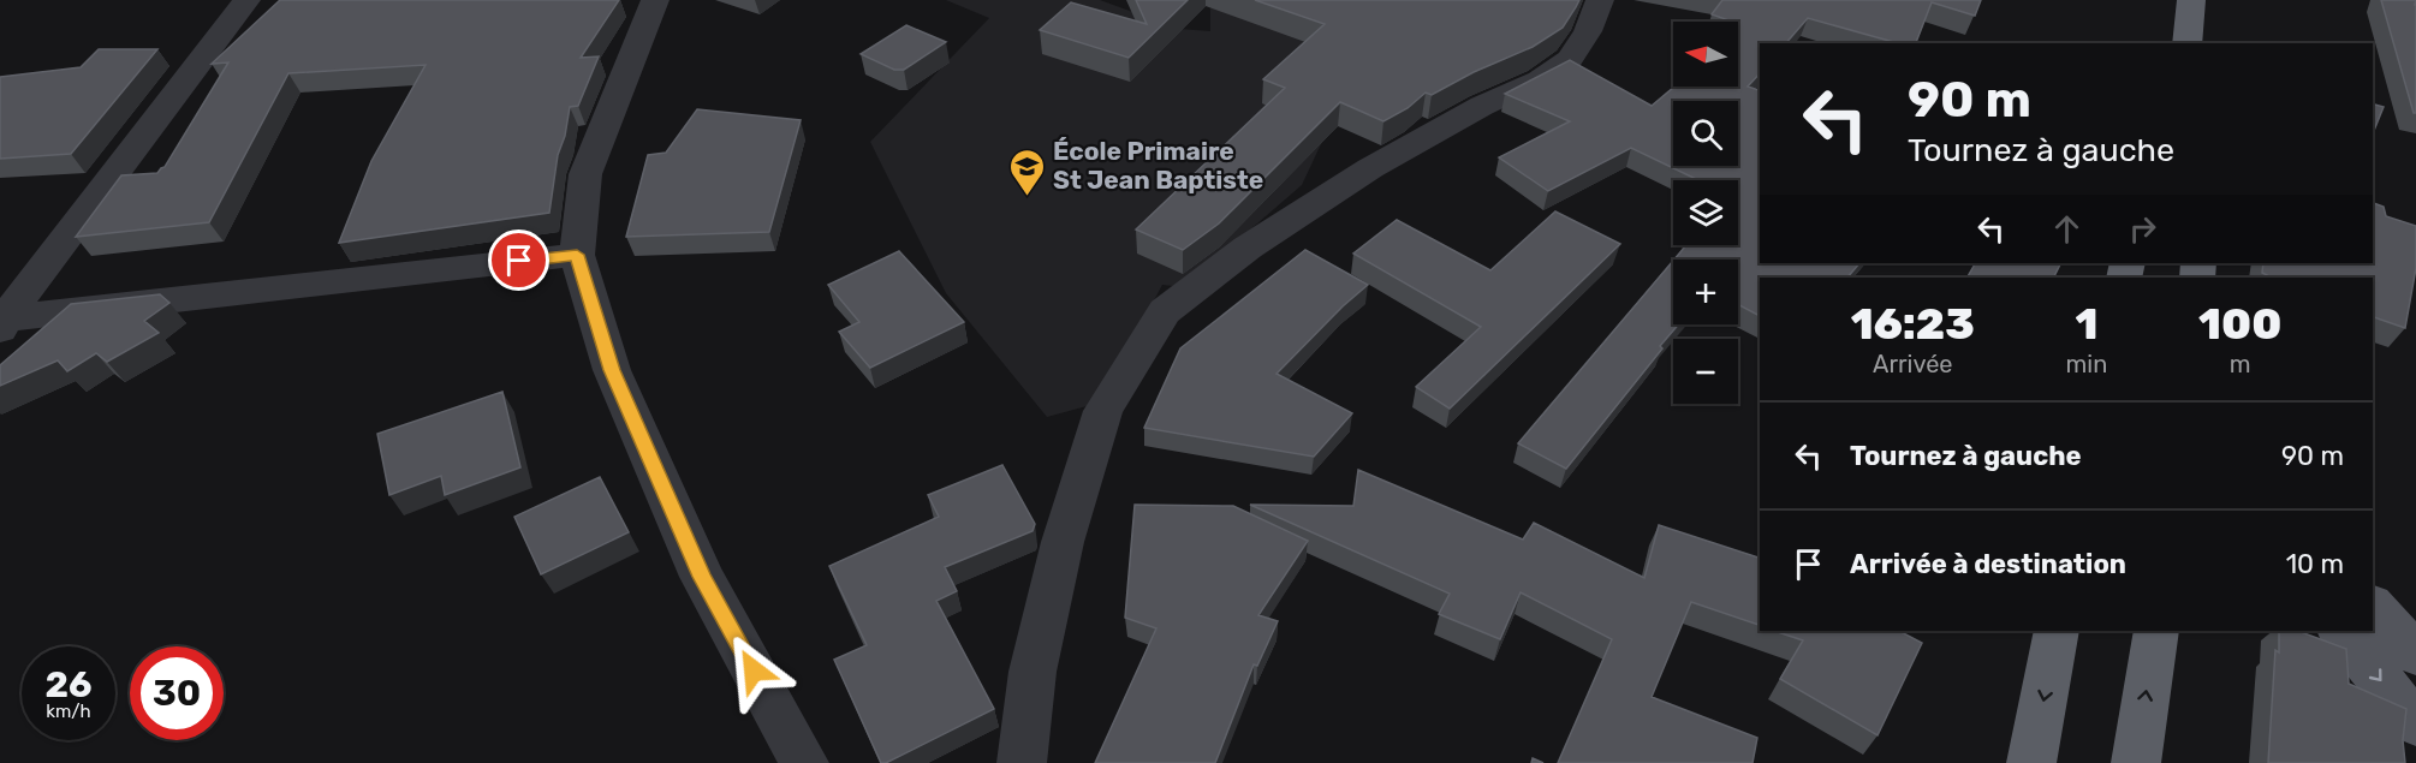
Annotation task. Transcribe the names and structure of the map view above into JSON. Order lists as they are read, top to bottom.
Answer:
{
  "places": {
    "school or university": ["École Primaire St Jean Baptiste"]
  },
  "north": "left",
  "page": {
    "map_buttons": ["+", "−"],
    "turn": ["90 m", "Tournez à gauche"],
    "eta": [
      "16:23",
      "Arrivée",
      "1",
      "min",
      "100",
      "m"
    ],
    "list": [
      {
        "name": "Tournez à gauche",
        "value": "90 m"
      },
      {
        "name": "Arrivée à destination",
        "value": "10 m"
      }
    ],
    "speed": "26 km/h",
    "limit": "30"
  }
}
